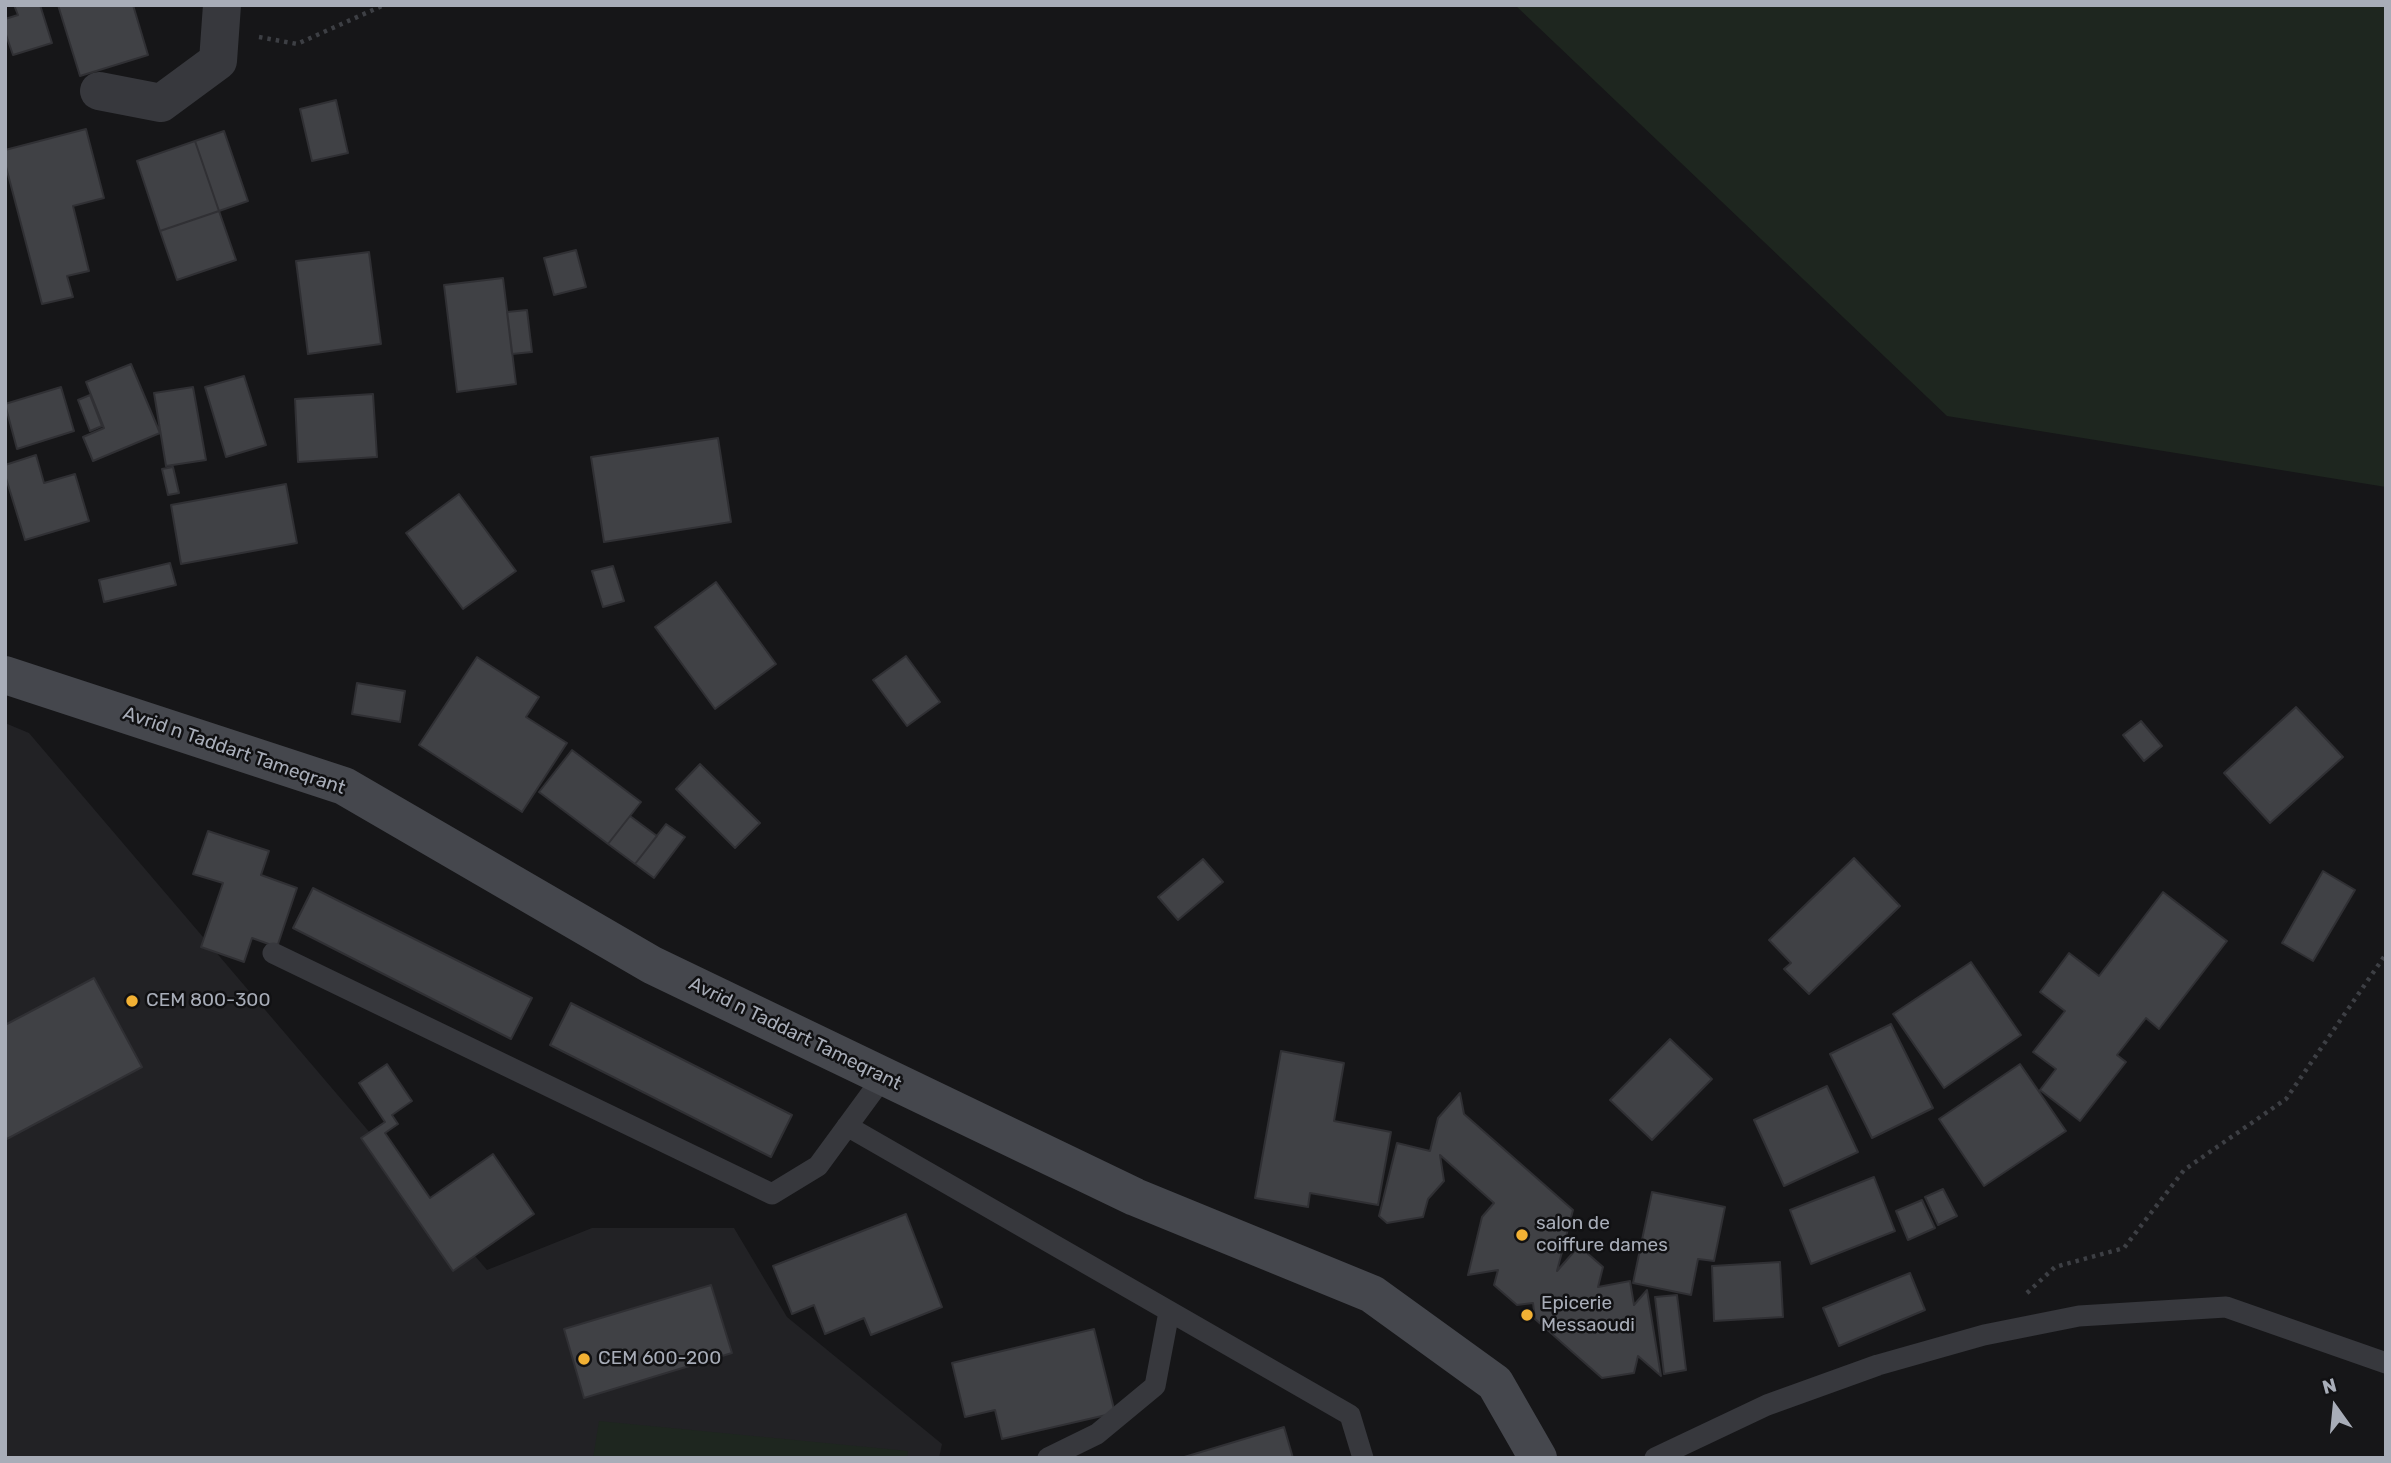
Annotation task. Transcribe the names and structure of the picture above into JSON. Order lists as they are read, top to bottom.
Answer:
{
  "streets": {
    "main road": ["Avrid n Taddart Tameqrant"]
  },
  "places": [
    "CEM 800-300",
    "salon de coiffure dames",
    "Epicerie Messaoudi",
    "CEM 600-200"
  ],
  "north": "top"
}
